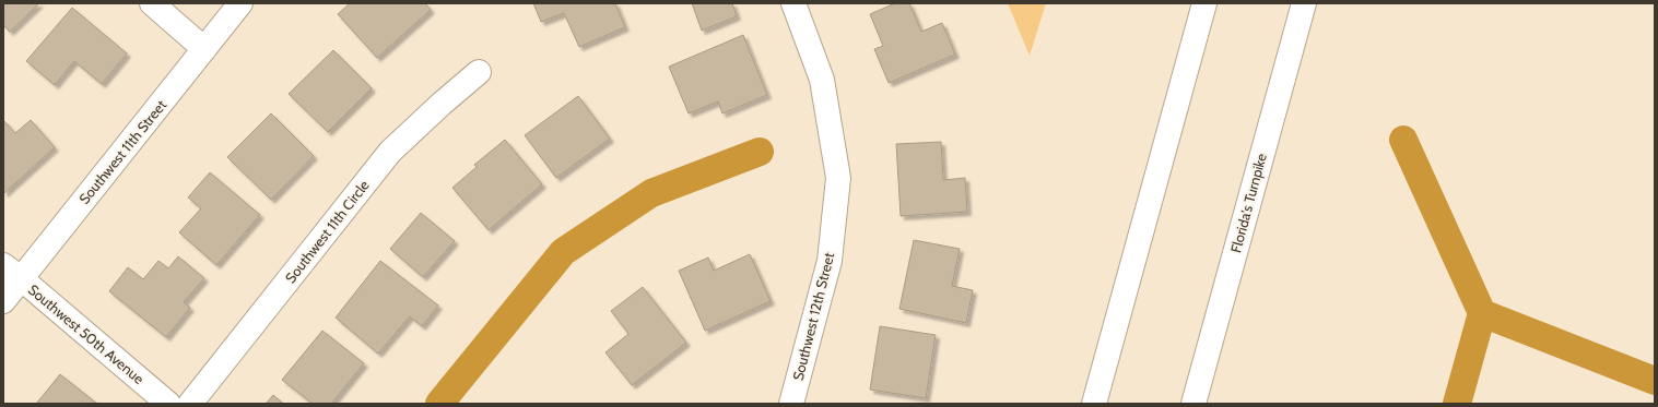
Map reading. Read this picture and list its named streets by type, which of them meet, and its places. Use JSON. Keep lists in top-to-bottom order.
{
  "streets": {
    "main road": [
      "Southwest 11th Street",
      "Florida's Turnpike",
      "Southwest 11th Circle",
      "Southwest 12th Street",
      "Southwest 50th Avenue"
    ]
  },
  "crossings": [
    ["Southwest 11th Street", "Southwest 50th Avenue"]
  ]
}
